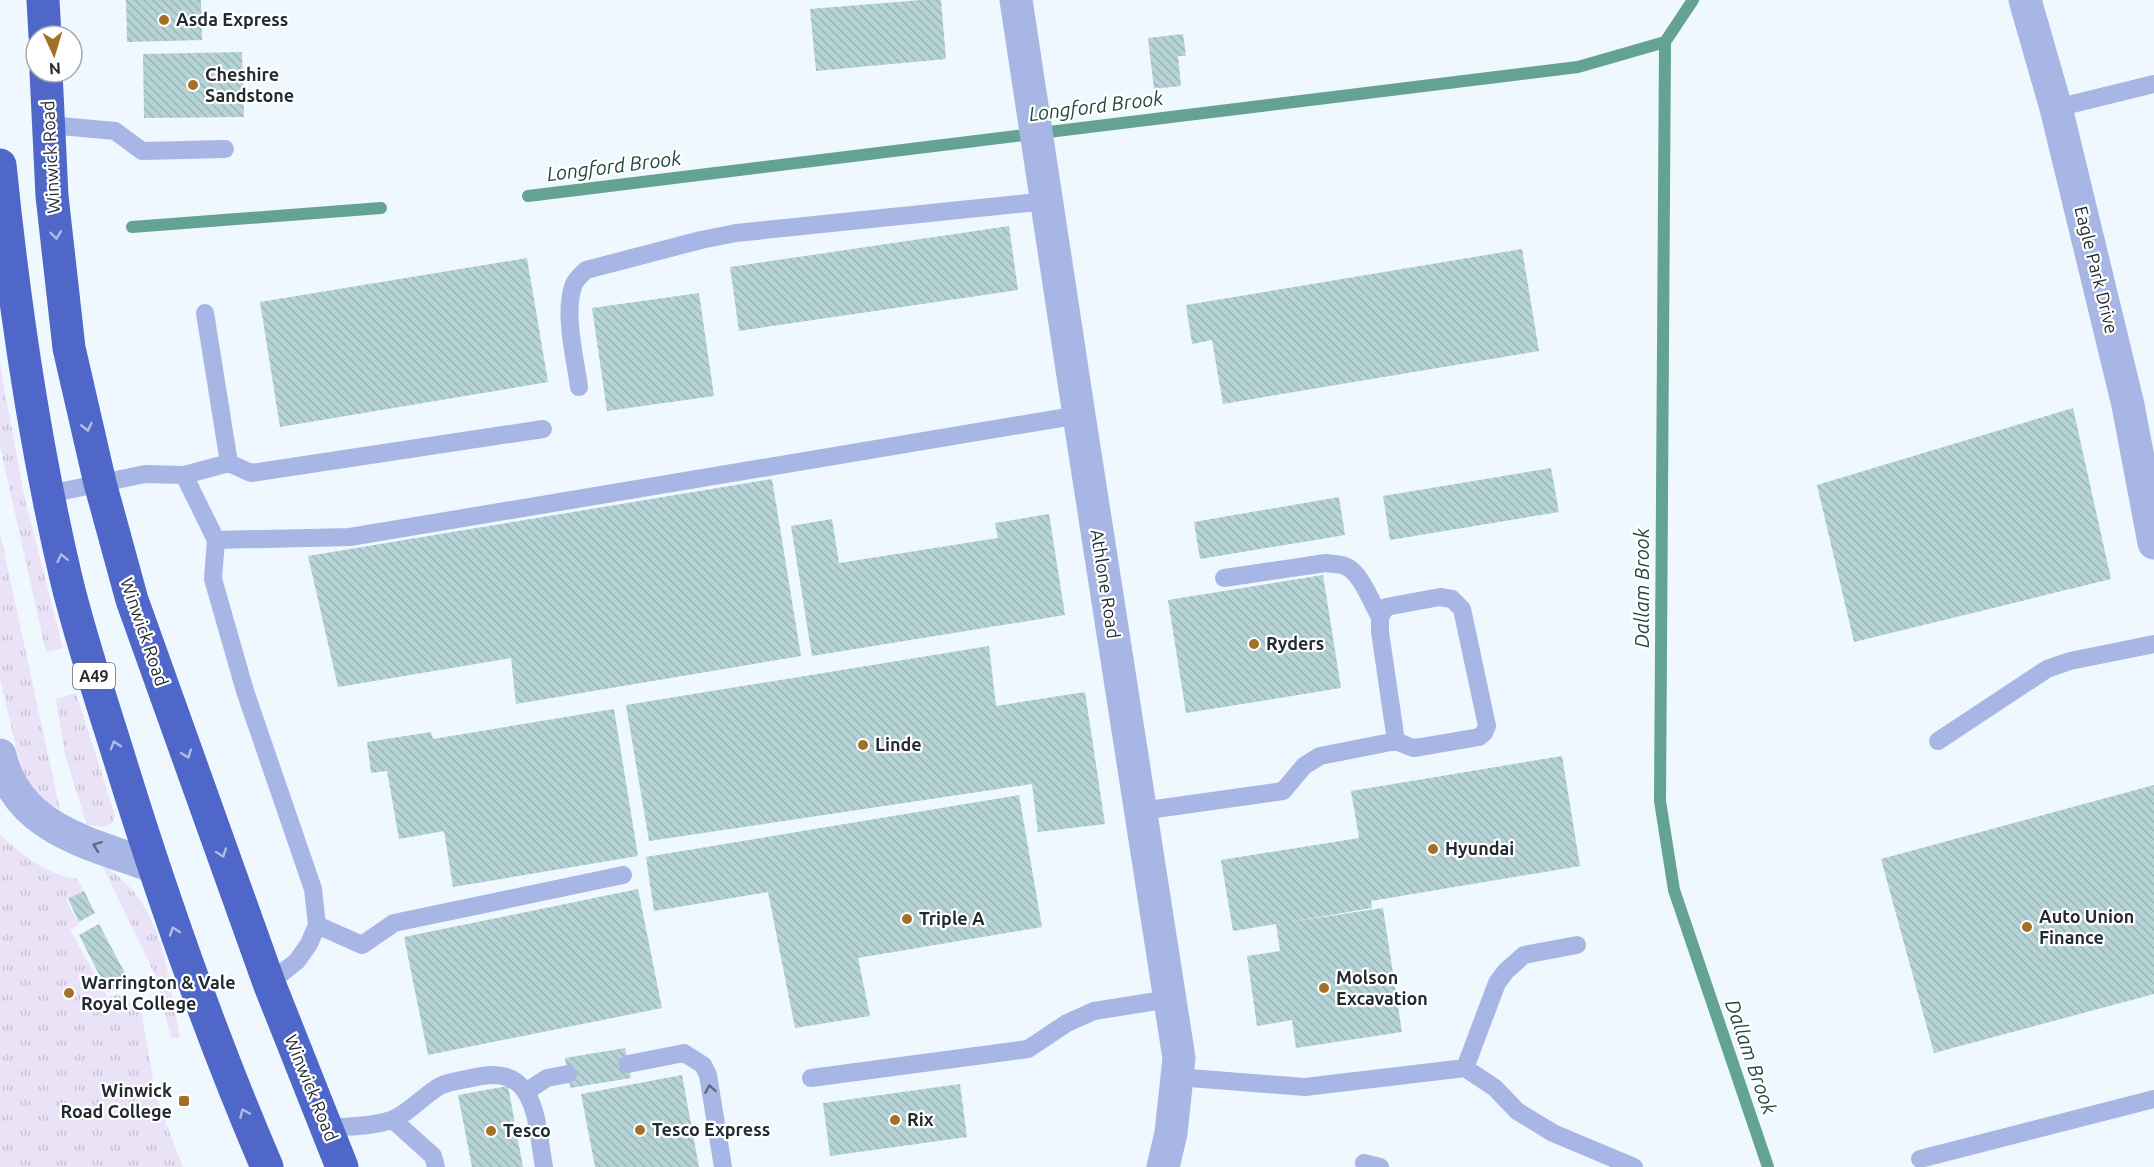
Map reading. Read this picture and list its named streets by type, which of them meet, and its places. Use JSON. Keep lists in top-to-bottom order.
{
  "streets": {
    "highway": ["Winwick Road", "A49"],
    "street": ["Eagle Park Drive", "Athlone Road"]
  },
  "water": ["Longford Brook", "Dallam Brook"],
  "places": {
    "other": [
      "Asda Express",
      "Cheshire Sandstone",
      "Ryders",
      "Linde",
      "Hyundai",
      "Triple A",
      "Auto Union Finance",
      "Molson Excavation",
      "Warrington & Vale Royal College",
      "Rix",
      "Tesco Express",
      "Tesco"
    ],
    "transit": ["Winwick Road College"]
  },
  "north": "bottom"
}
